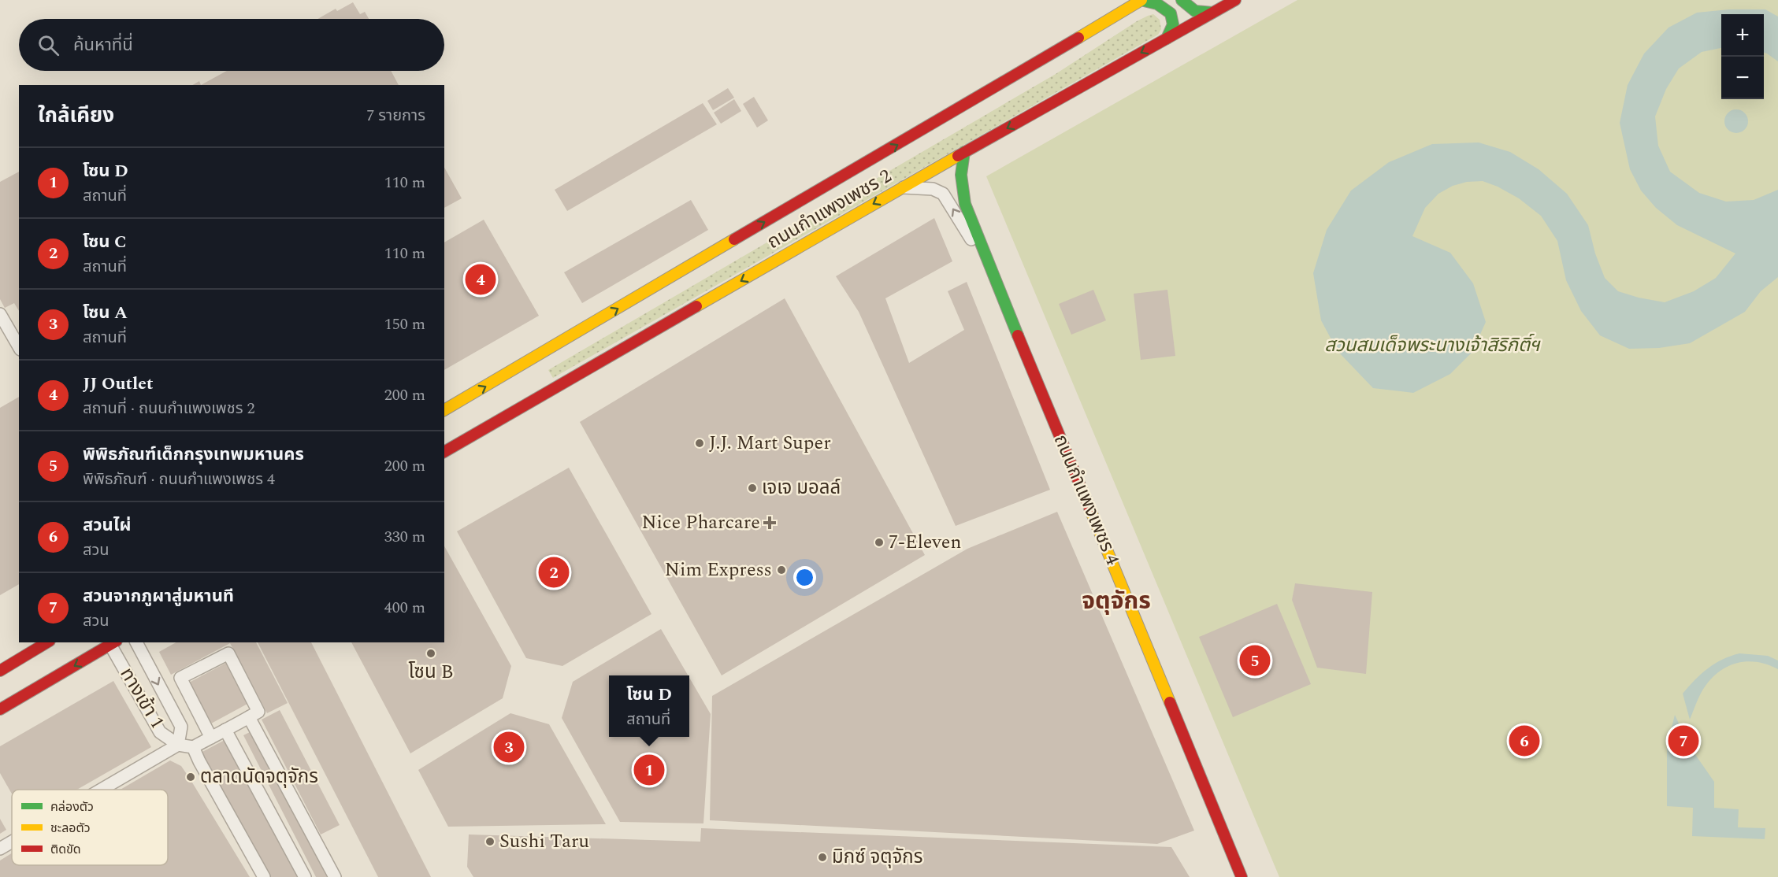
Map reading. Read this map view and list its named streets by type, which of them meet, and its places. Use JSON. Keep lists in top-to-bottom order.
{
  "streets": {
    "main road": ["ถนนกำแพงเพชร 2", "ถนนกำแพงเพชร 4"],
    "street": ["ทางเข้า 1"]
  },
  "crossings": [
    ["ถนนกำแพงเพชร 2", "ถนนกำแพงเพชร 4"]
  ],
  "districts": ["จตุจักร"],
  "parks": ["สวนสมเด็จพระนางเจ้าสิริกิติ์ฯ"],
  "places": {
    "other": [
      "J.J. Mart Super",
      "เจเจ มอลล์",
      "7-Eleven",
      "Nim Express",
      "โซน B",
      "ตลาดนัดจตุจักร",
      "Sushi Taru",
      "มิกซ์ จตุจักร"
    ],
    "health": ["Nice Pharcare"]
  },
  "legend": ["คล่องตัว", "ชะลอตัว", "ติดขัด"],
  "page": {
    "map_buttons": ["+", "−"],
    "search": "ค้นหาที่นี่",
    "heading": ["ใกล้เคียง", "7 รายการ"],
    "list": [
      {
        "mark": "1",
        "name": "โซน D",
        "note": "สถานที่",
        "value": "110 m"
      },
      {
        "mark": "2",
        "name": "โซน C",
        "note": "สถานที่",
        "value": "110 m"
      },
      {
        "mark": "3",
        "name": "โซน A",
        "note": "สถานที่",
        "value": "150 m"
      },
      {
        "mark": "4",
        "name": "JJ Outlet",
        "note": "สถานที่ · ถนนกำแพงเพชร 2",
        "value": "200 m"
      },
      {
        "mark": "5",
        "name": "พิพิธภัณฑ์เด็กกรุงเทพมหานคร",
        "note": "พิพิธภัณฑ์ · ถนนกำแพงเพชร 4",
        "value": "200 m"
      },
      {
        "mark": "6",
        "name": "สวนไผ่",
        "note": "สวน",
        "value": "330 m"
      },
      {
        "mark": "7",
        "name": "สวนจากภูผาสู่มหานที",
        "note": "สวน",
        "value": "400 m"
      }
    ],
    "pins": [
      "4",
      "2",
      "5",
      "6",
      "7",
      "3",
      "1"
    ],
    "popup": ["โซน D", "สถานที่"]
  }
}
